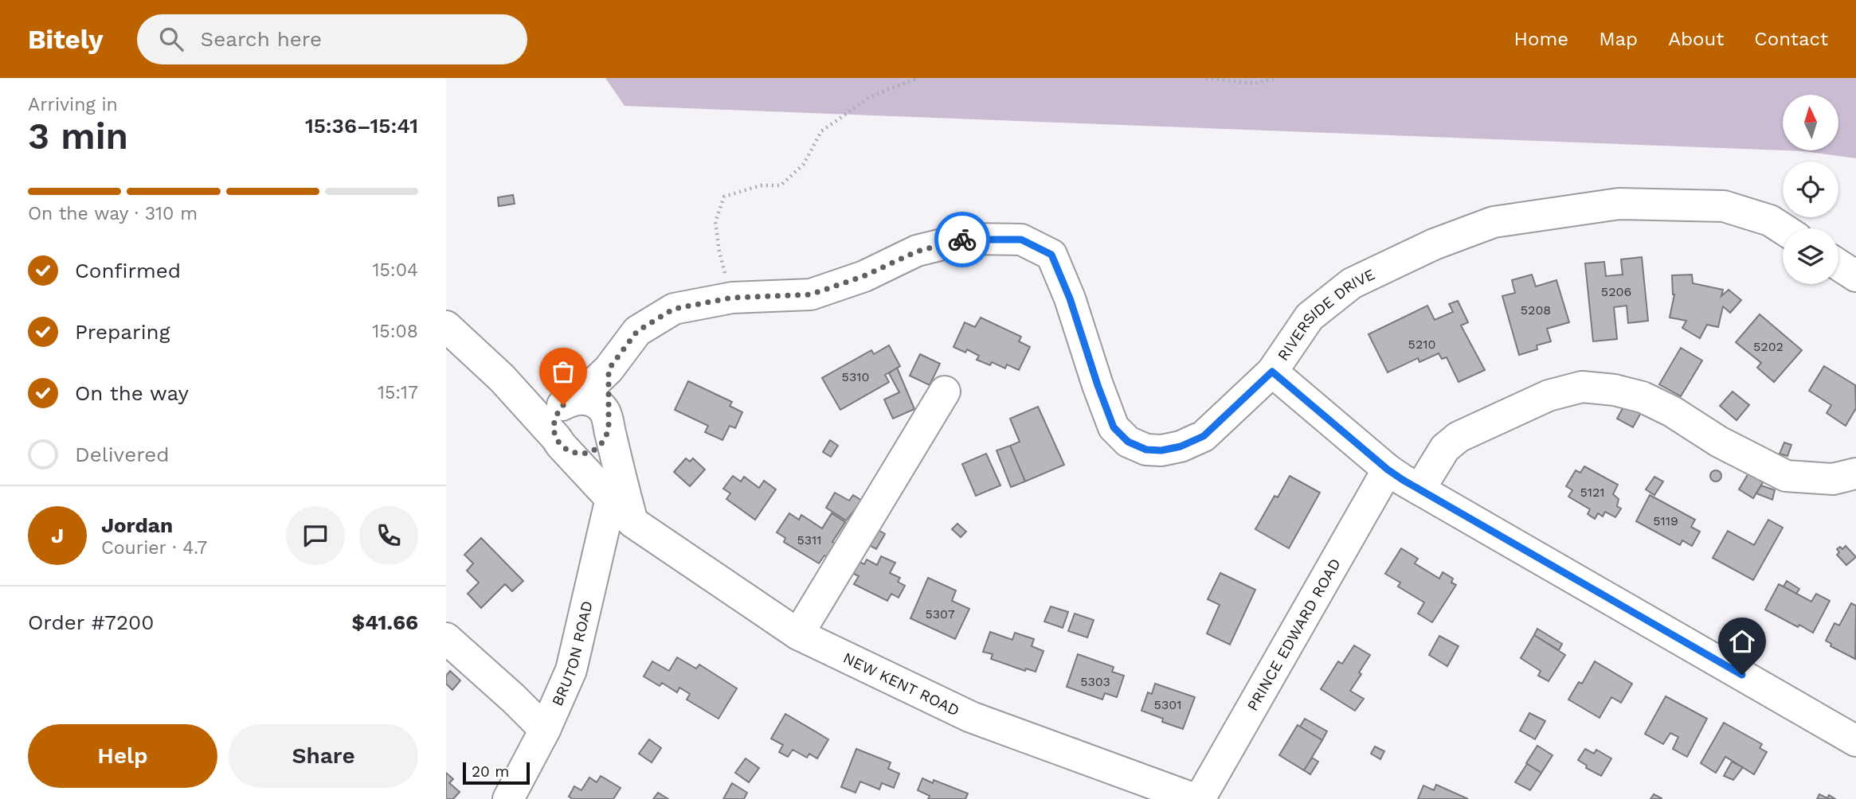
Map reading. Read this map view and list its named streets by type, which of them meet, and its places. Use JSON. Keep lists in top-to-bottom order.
{
  "streets": {
    "street": [
      "RIVERSIDE DRIVE",
      "PRINCE EDWARD ROAD",
      "BRUTON ROAD",
      "NEW KENT ROAD"
    ]
  },
  "crossings": [
    ["RIVERSIDE DRIVE", "NEW KENT ROAD"],
    ["BRUTON ROAD", "NEW KENT ROAD"]
  ],
  "house_numbers": [
    "5206",
    "5208",
    "5210",
    "5202",
    "5310",
    "5121",
    "5119",
    "5311",
    "5307",
    "5303",
    "5301"
  ],
  "scale_bar": "20 m",
  "north": "top",
  "page": {
    "header": "Bitely",
    "search": "Search here",
    "nav": [
      "Home",
      "Map",
      "About",
      "Contact"
    ],
    "heading": ["3 min", "Arriving in", "15:36–15:41"],
    "panel": [
      "Jordan",
      "Courier · 4.7",
      "Order #7200",
      "$41.66"
    ],
    "bar": "On the way · 310 m",
    "list": [
      ["Confirmed", "15:04"],
      ["Preparing", "15:08"],
      ["On the way", "15:17"],
      "Delivered"
    ],
    "round": "J",
    "buttons": ["Help", "Share"],
    "scale": "20 m"
  }
}
